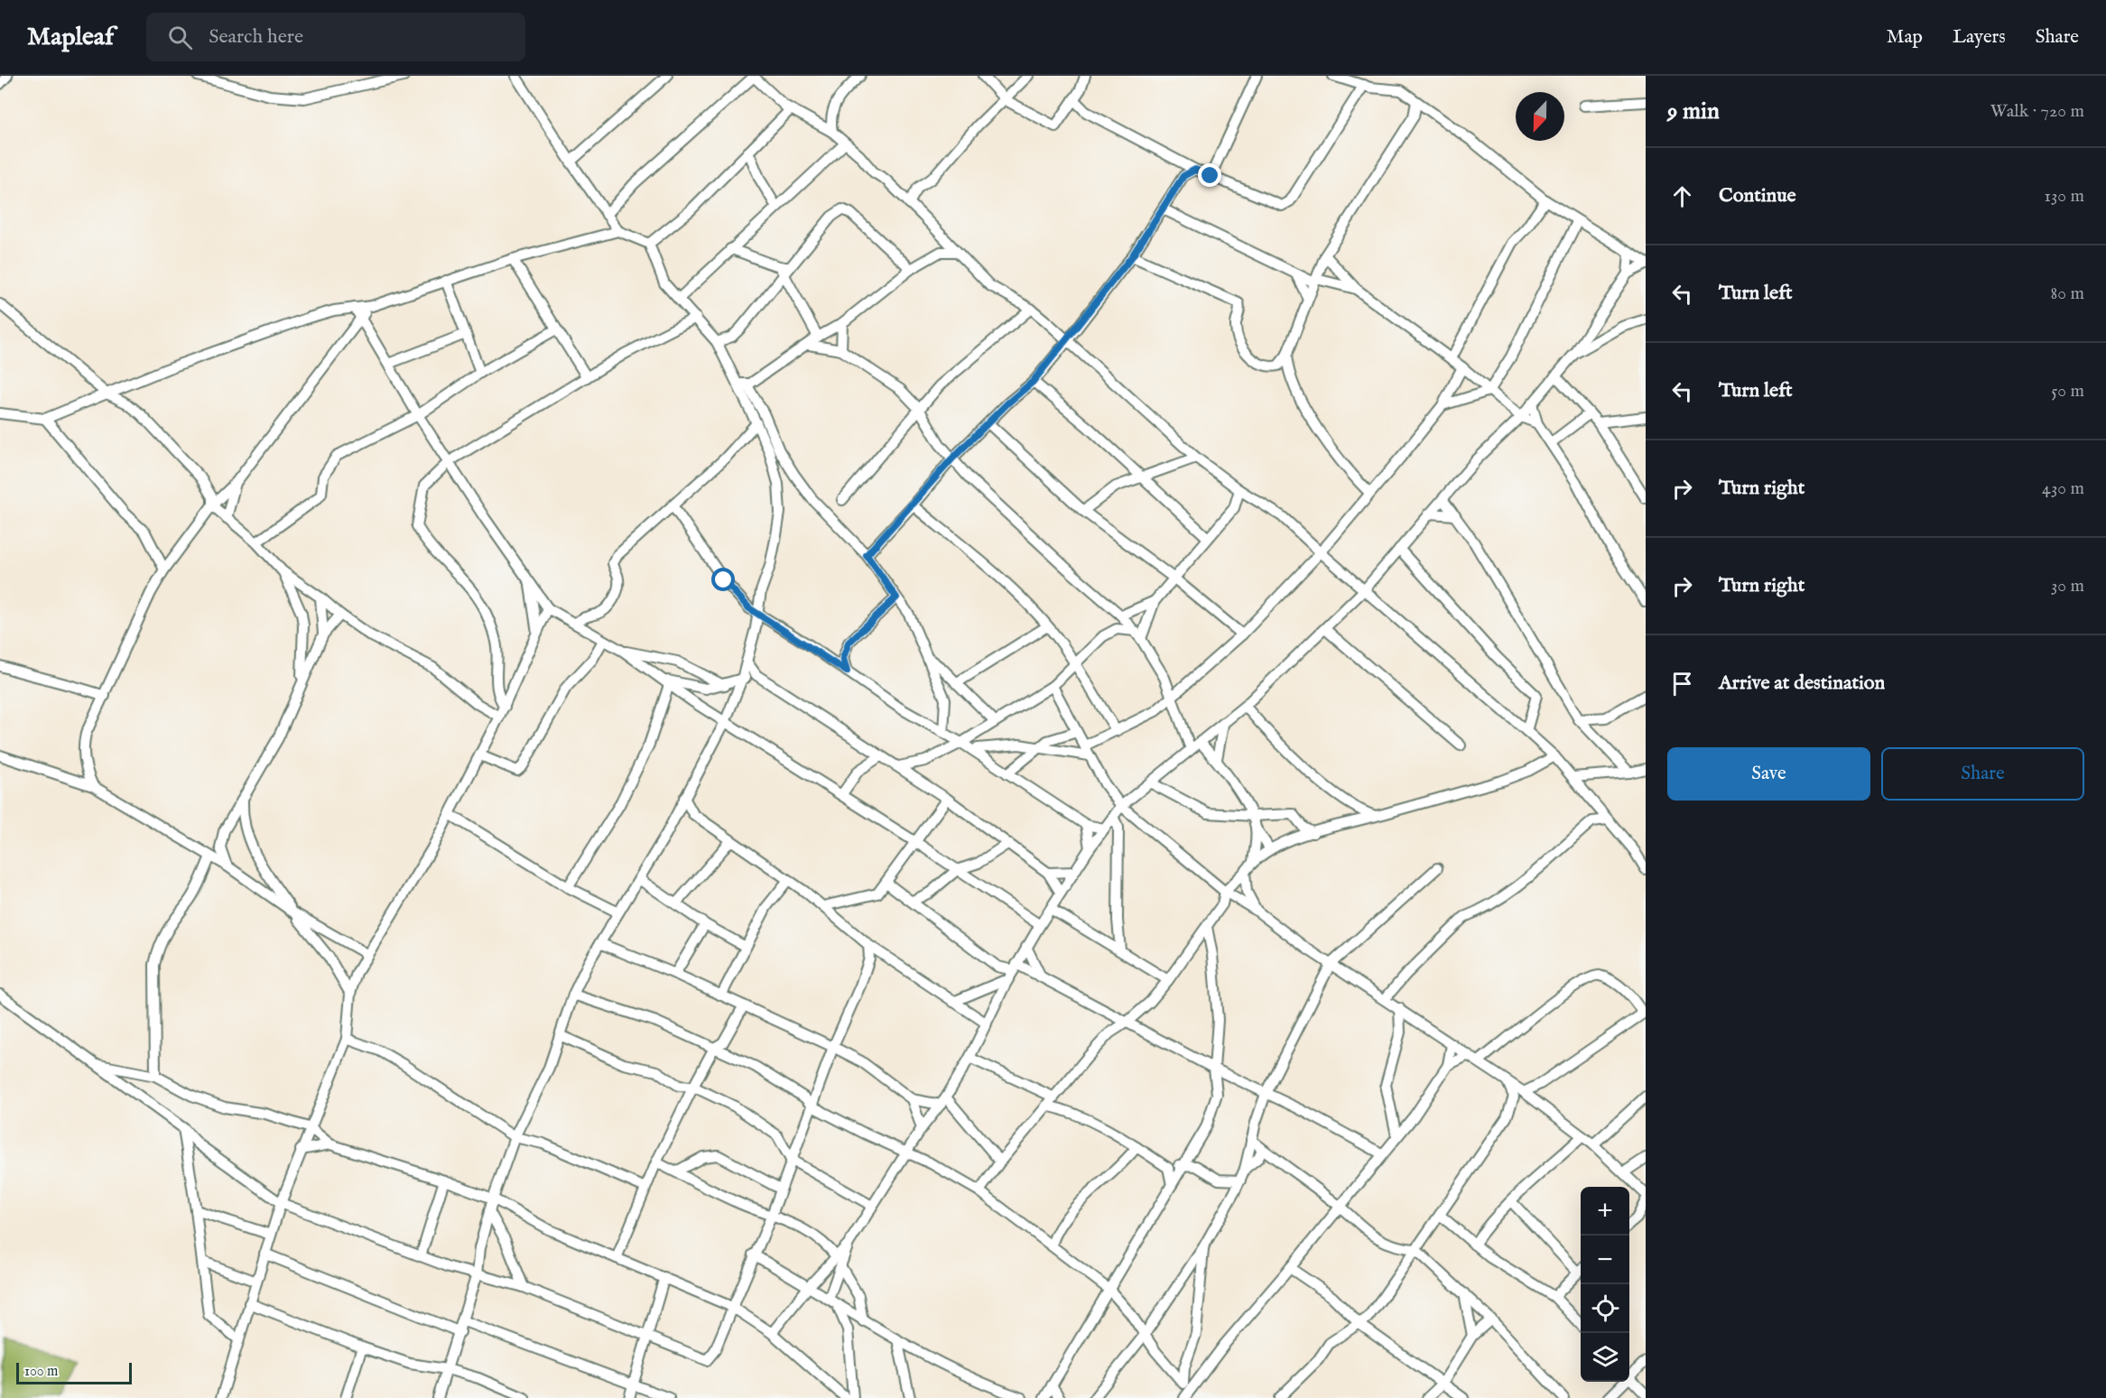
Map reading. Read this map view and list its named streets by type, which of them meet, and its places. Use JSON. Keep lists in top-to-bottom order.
{
  "scale_bar": "100 m",
  "north": "bottom",
  "page": {
    "header": "Mapleaf",
    "search": "Search here",
    "nav": ["Map", "Layers", "Share"],
    "heading": ["9 min", "Walk · 720 m"],
    "list": [
      ["Continue", "130 m"],
      ["Turn left", "80 m"],
      ["Turn left", "50 m"],
      ["Turn right", "430 m"],
      ["Turn right", "30 m"],
      "Arrive at destination"
    ],
    "buttons": ["Save", "Share"],
    "map_buttons": ["+", "−"],
    "scale": "100 m"
  }
}
